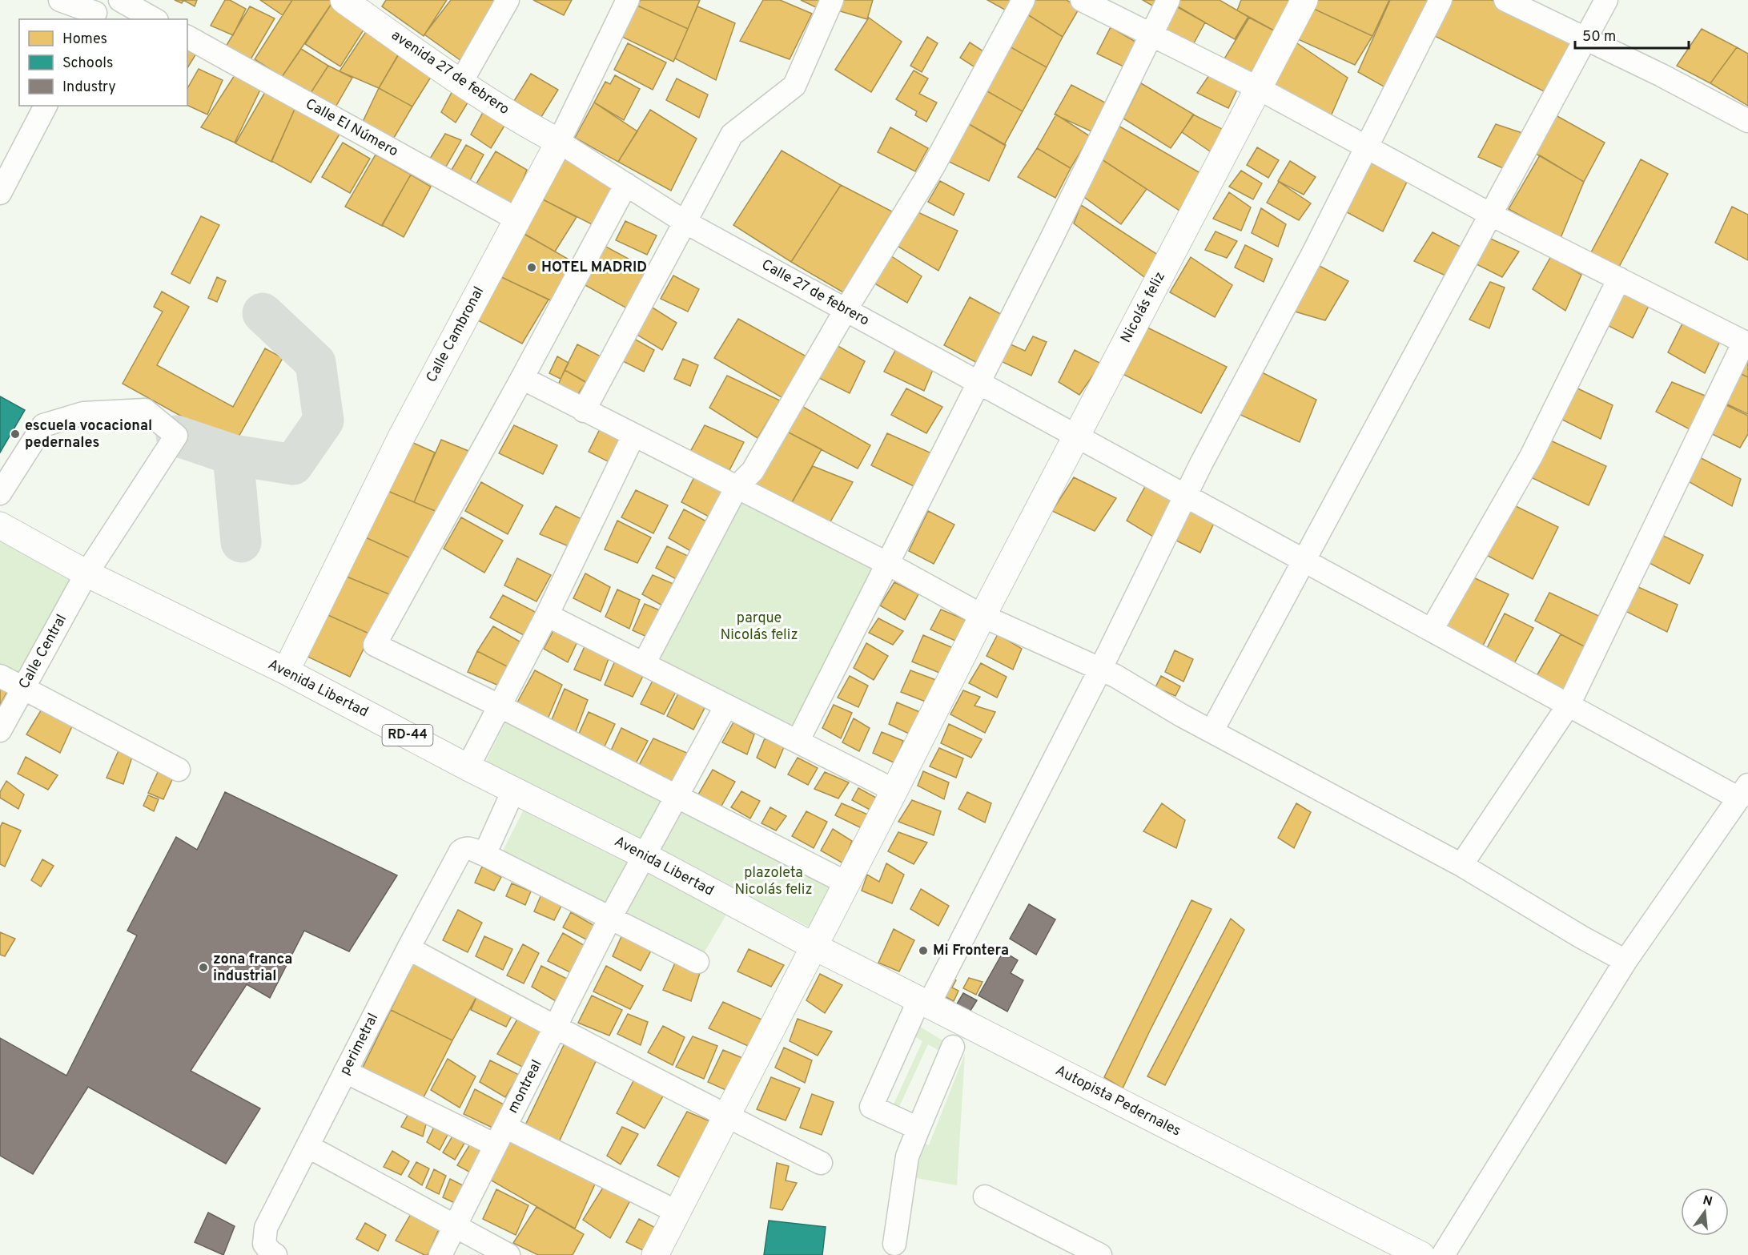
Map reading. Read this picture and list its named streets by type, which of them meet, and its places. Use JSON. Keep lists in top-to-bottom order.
{
  "streets": {
    "main road": [
      "avenida 27 de febrero",
      "Nicolás feliz",
      "Calle Cambronal",
      "Avenida Libertad",
      "RD-44",
      "Autopista Pedernales"
    ],
    "street": [
      "Calle El Número",
      "Calle 27 de febrero",
      "Calle Central",
      "perimetral",
      "montreal"
    ]
  },
  "crossings": [
    ["avenida 27 de febrero", "Calle 27 de febrero"],
    ["avenida 27 de febrero", "Calle Cambronal"],
    ["Calle El Número", "Calle Cambronal"],
    ["Calle 27 de febrero", "Nicolás feliz"],
    ["Calle 27 de febrero", "Calle Cambronal"],
    ["Nicolás feliz", "Avenida Libertad"],
    ["Nicolás feliz", "Autopista Pedernales"],
    ["Calle Cambronal", "Avenida Libertad"],
    ["Calle Central", "Avenida Libertad"],
    ["Avenida Libertad", "perimetral"],
    ["Avenida Libertad", "montreal"],
    ["Avenida Libertad", "Autopista Pedernales"]
  ],
  "parks": ["parque Nicolás feliz", "plazoleta Nicolás feliz"],
  "places": [
    "HOTEL MADRID",
    "escuela vocacional pedernales",
    "Mi Frontera",
    "zona franca industrial"
  ],
  "legend": ["Homes", "Schools", "Industry"],
  "scale_bar": "50 m",
  "north": "top"
}
